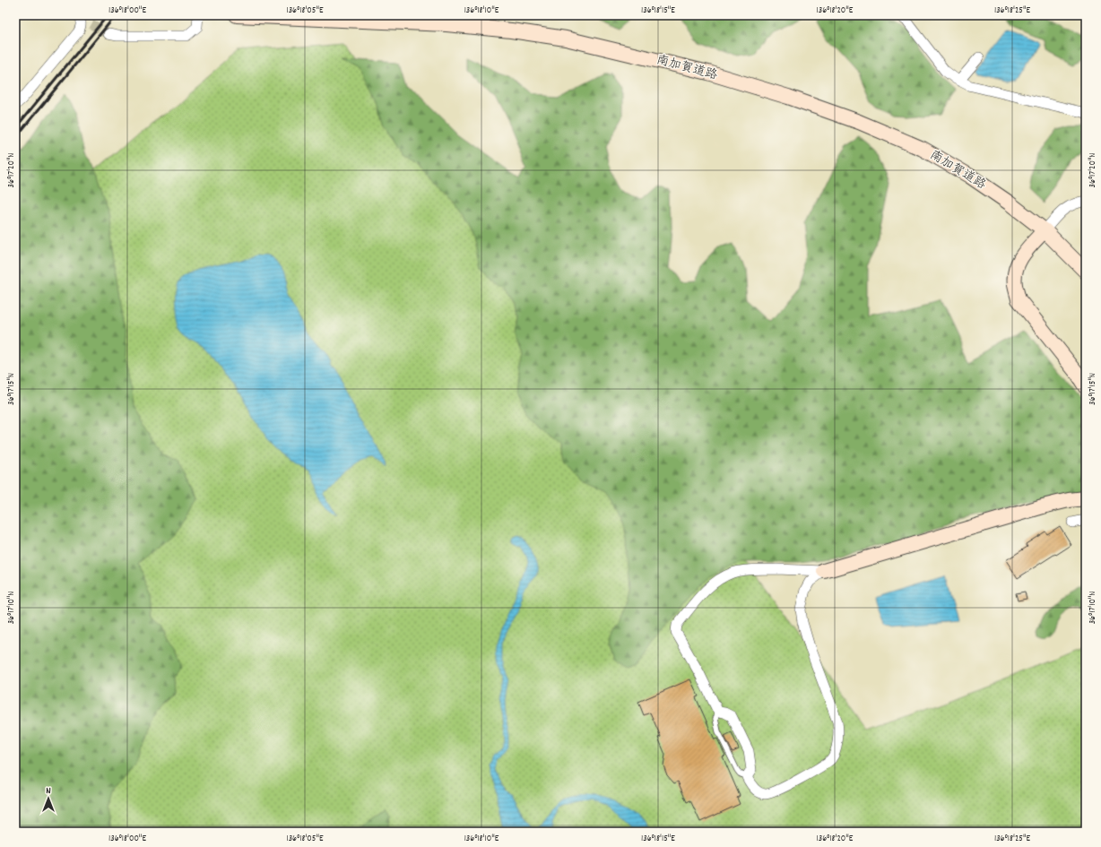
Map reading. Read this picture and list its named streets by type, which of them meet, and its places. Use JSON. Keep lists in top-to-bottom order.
{
  "streets": {
    "main road": ["南加賀道路"]
  },
  "north": "top",
  "coordinates": [
    "136°18'00\"E",
    "136°18'05\"E",
    "136°18'10\"E",
    "136°18'15\"E",
    "136°18'20\"E",
    "136°18'25\"E",
    "36°17'20\"N",
    "36°17'15\"N",
    "36°17'10\"N"
  ]
}
